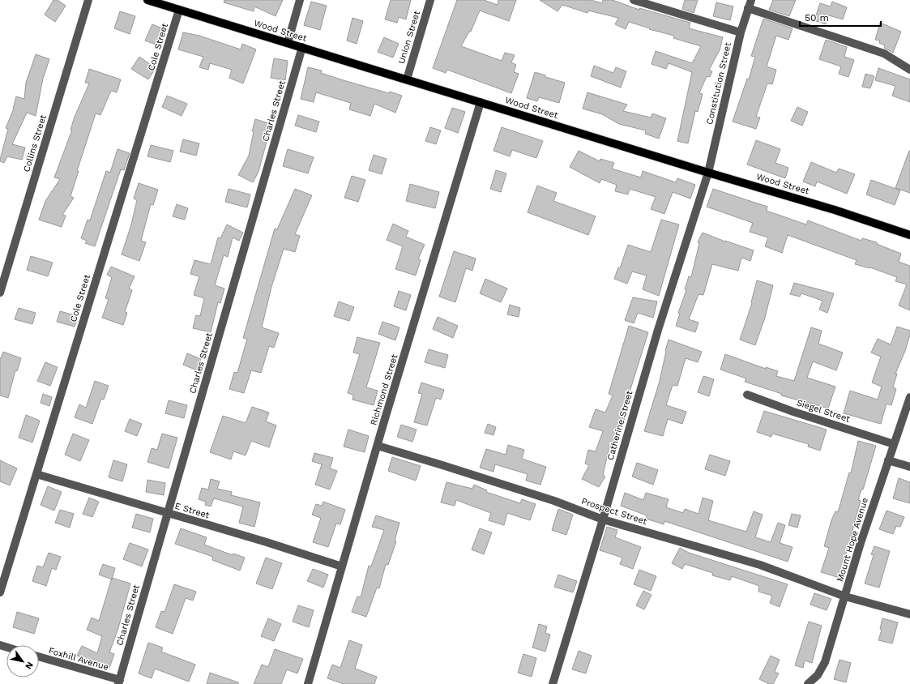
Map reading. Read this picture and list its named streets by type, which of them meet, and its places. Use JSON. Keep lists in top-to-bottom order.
{
  "streets": {
    "main road": ["Wood Street"],
    "street": [
      "Union Street",
      "Cole Street",
      "Constitution Street",
      "Charles Street",
      "Collins Street",
      "Richmond Street",
      "Siegel Street",
      "Catherine Street",
      "E Street",
      "Prospect Street",
      "Mount Hope Avenue",
      "Foxhill Avenue"
    ]
  },
  "crossings": [
    ["Wood Street", "Union Street"],
    ["Wood Street", "Cole Street"],
    ["Wood Street", "Constitution Street"],
    ["Wood Street", "Charles Street"],
    ["Wood Street", "Richmond Street"],
    ["Wood Street", "Catherine Street"],
    ["Cole Street", "E Street"],
    ["Constitution Street", "Catherine Street"],
    ["Charles Street", "E Street"],
    ["Charles Street", "Foxhill Avenue"],
    ["Richmond Street", "E Street"],
    ["Richmond Street", "Prospect Street"],
    ["Siegel Street", "Mount Hope Avenue"],
    ["Catherine Street", "Prospect Street"],
    ["Prospect Street", "Mount Hope Avenue"]
  ],
  "scale_bar": "50 m",
  "north": "bottom right"
}
